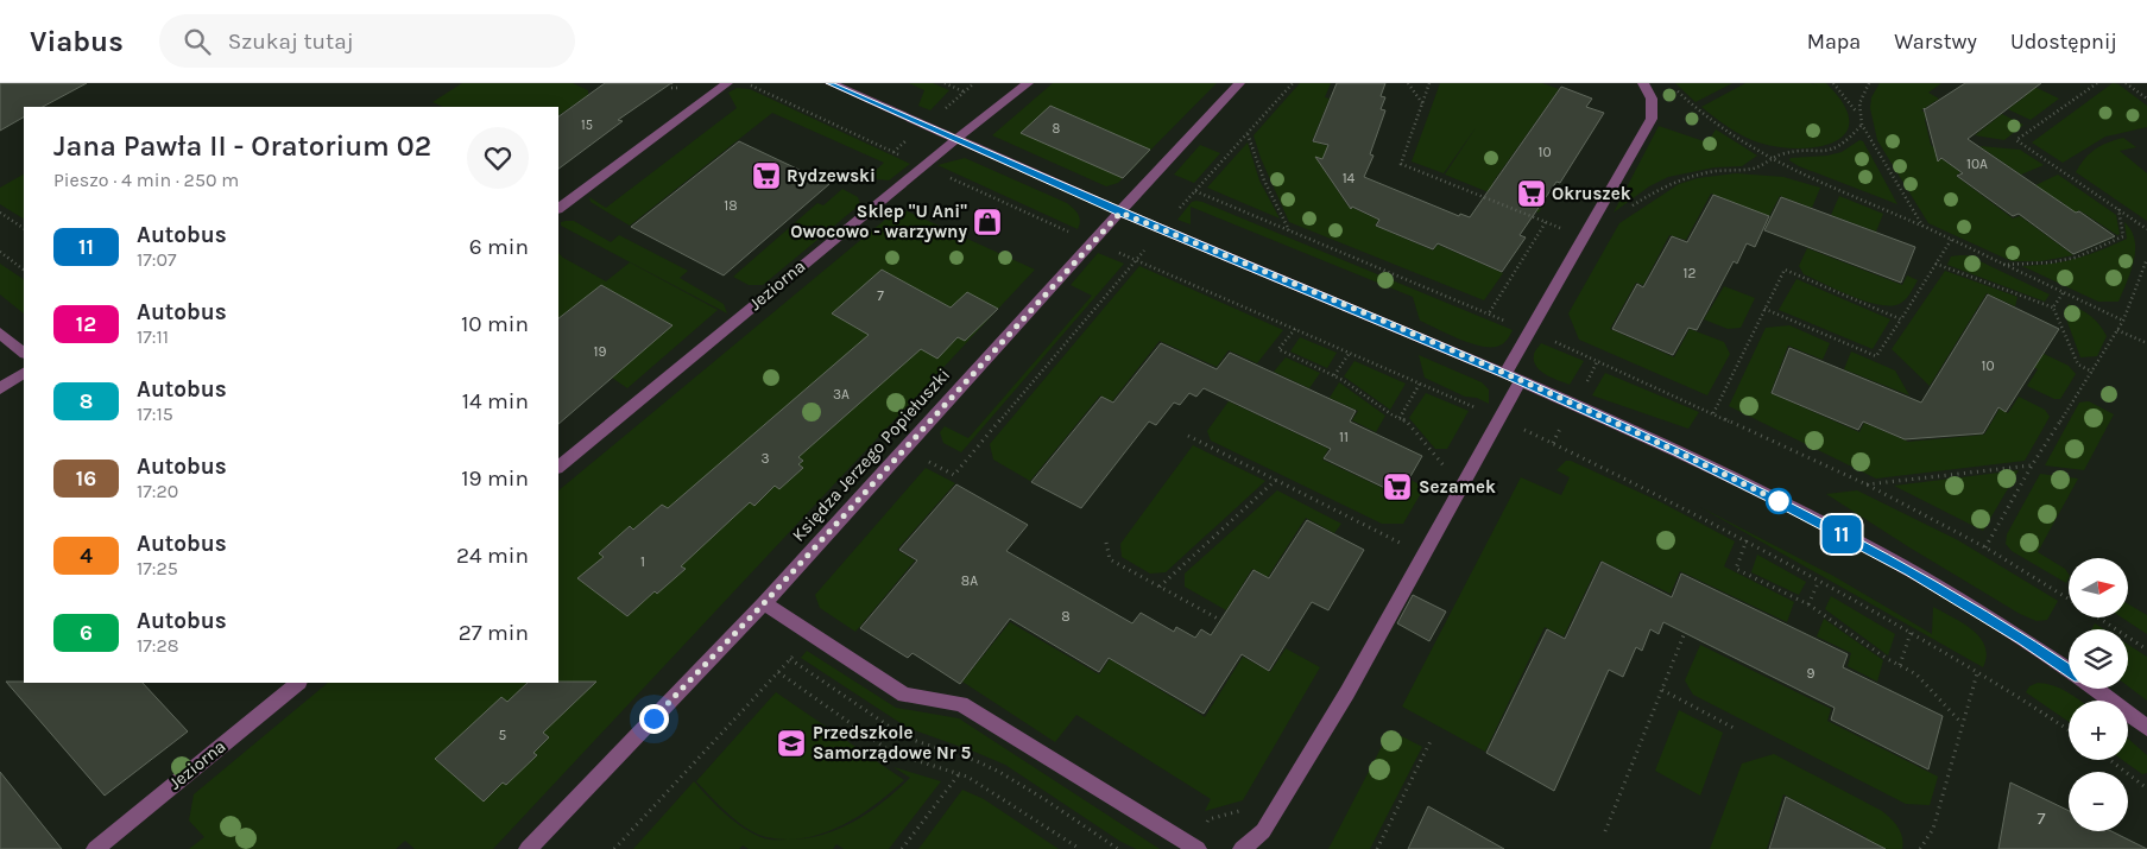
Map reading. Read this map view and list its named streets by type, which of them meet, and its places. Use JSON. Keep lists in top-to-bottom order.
{
  "streets": {
    "street": ["Jeziorna", "Księdza Jerzego Popiełuszki"]
  },
  "places": {
    "supermarket": ["Rydzewski", "Okruszek", "Sezamek"],
    "shop": ["Sklep \"U Ani\" Owocowo - warzywny"],
    "school or university": ["Przedszkole Samorządowe Nr 5"]
  },
  "lines": ["bus line 11"],
  "house_numbers": [
    "15",
    "8",
    "10",
    "10A",
    "14",
    "18",
    "12",
    "7",
    "19",
    "10",
    "3A",
    "11",
    "3",
    "1",
    "8A",
    "8",
    "9",
    "5",
    "7"
  ],
  "north": "right",
  "page": {
    "header": "Viabus",
    "search": "Szukaj tutaj",
    "nav": ["Mapa", "Warstwy", "Udostępnij"],
    "on_map": "11",
    "heading": ["Jana Pawła II - Oratorium 02", "Pieszo · 4 min · 250 m"],
    "list": [
      {
        "mark": "11",
        "name": "Autobus",
        "note": "17:07",
        "value": "6 min"
      },
      {
        "mark": "12",
        "name": "Autobus",
        "note": "17:11",
        "value": "10 min"
      },
      {
        "mark": "8",
        "name": "Autobus",
        "note": "17:15",
        "value": "14 min"
      },
      {
        "mark": "16",
        "name": "Autobus",
        "note": "17:20",
        "value": "19 min"
      },
      {
        "mark": "4",
        "name": "Autobus",
        "note": "17:25",
        "value": "24 min"
      },
      {
        "mark": "6",
        "name": "Autobus",
        "note": "17:28",
        "value": "27 min"
      }
    ],
    "map_buttons": ["+", "−"]
  }
}
